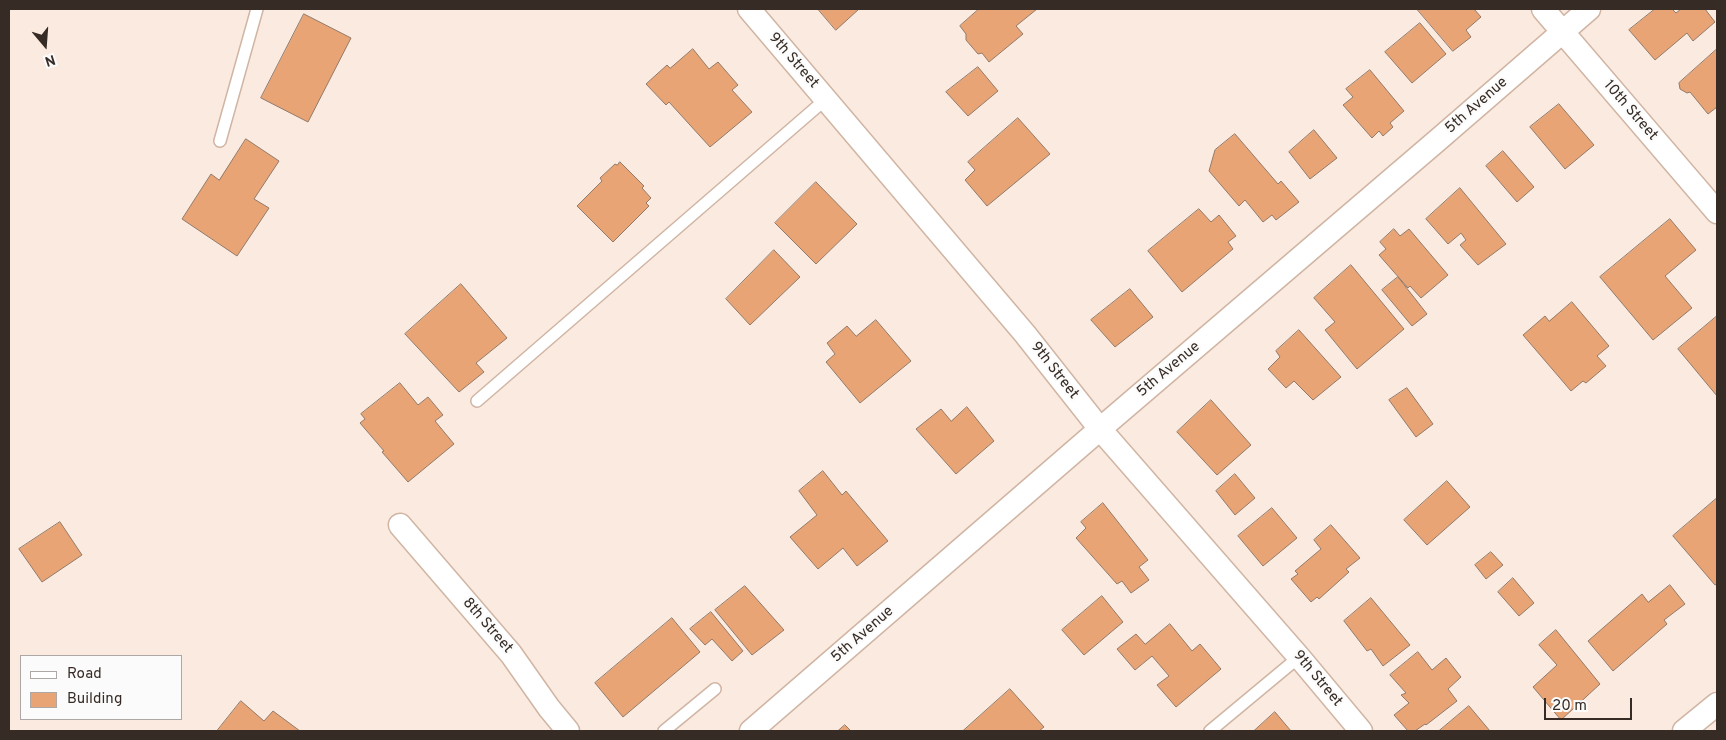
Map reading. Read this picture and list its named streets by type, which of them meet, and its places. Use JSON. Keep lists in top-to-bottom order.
{
  "streets": {
    "street": [
      "9th Street",
      "5th Avenue",
      "10th Street",
      "8th Street"
    ]
  },
  "crossings": [
    ["9th Street", "5th Avenue"],
    ["5th Avenue", "10th Street"]
  ],
  "legend": ["Road", "Building"],
  "scale_bar": "20 m",
  "north": "bottom"
}
